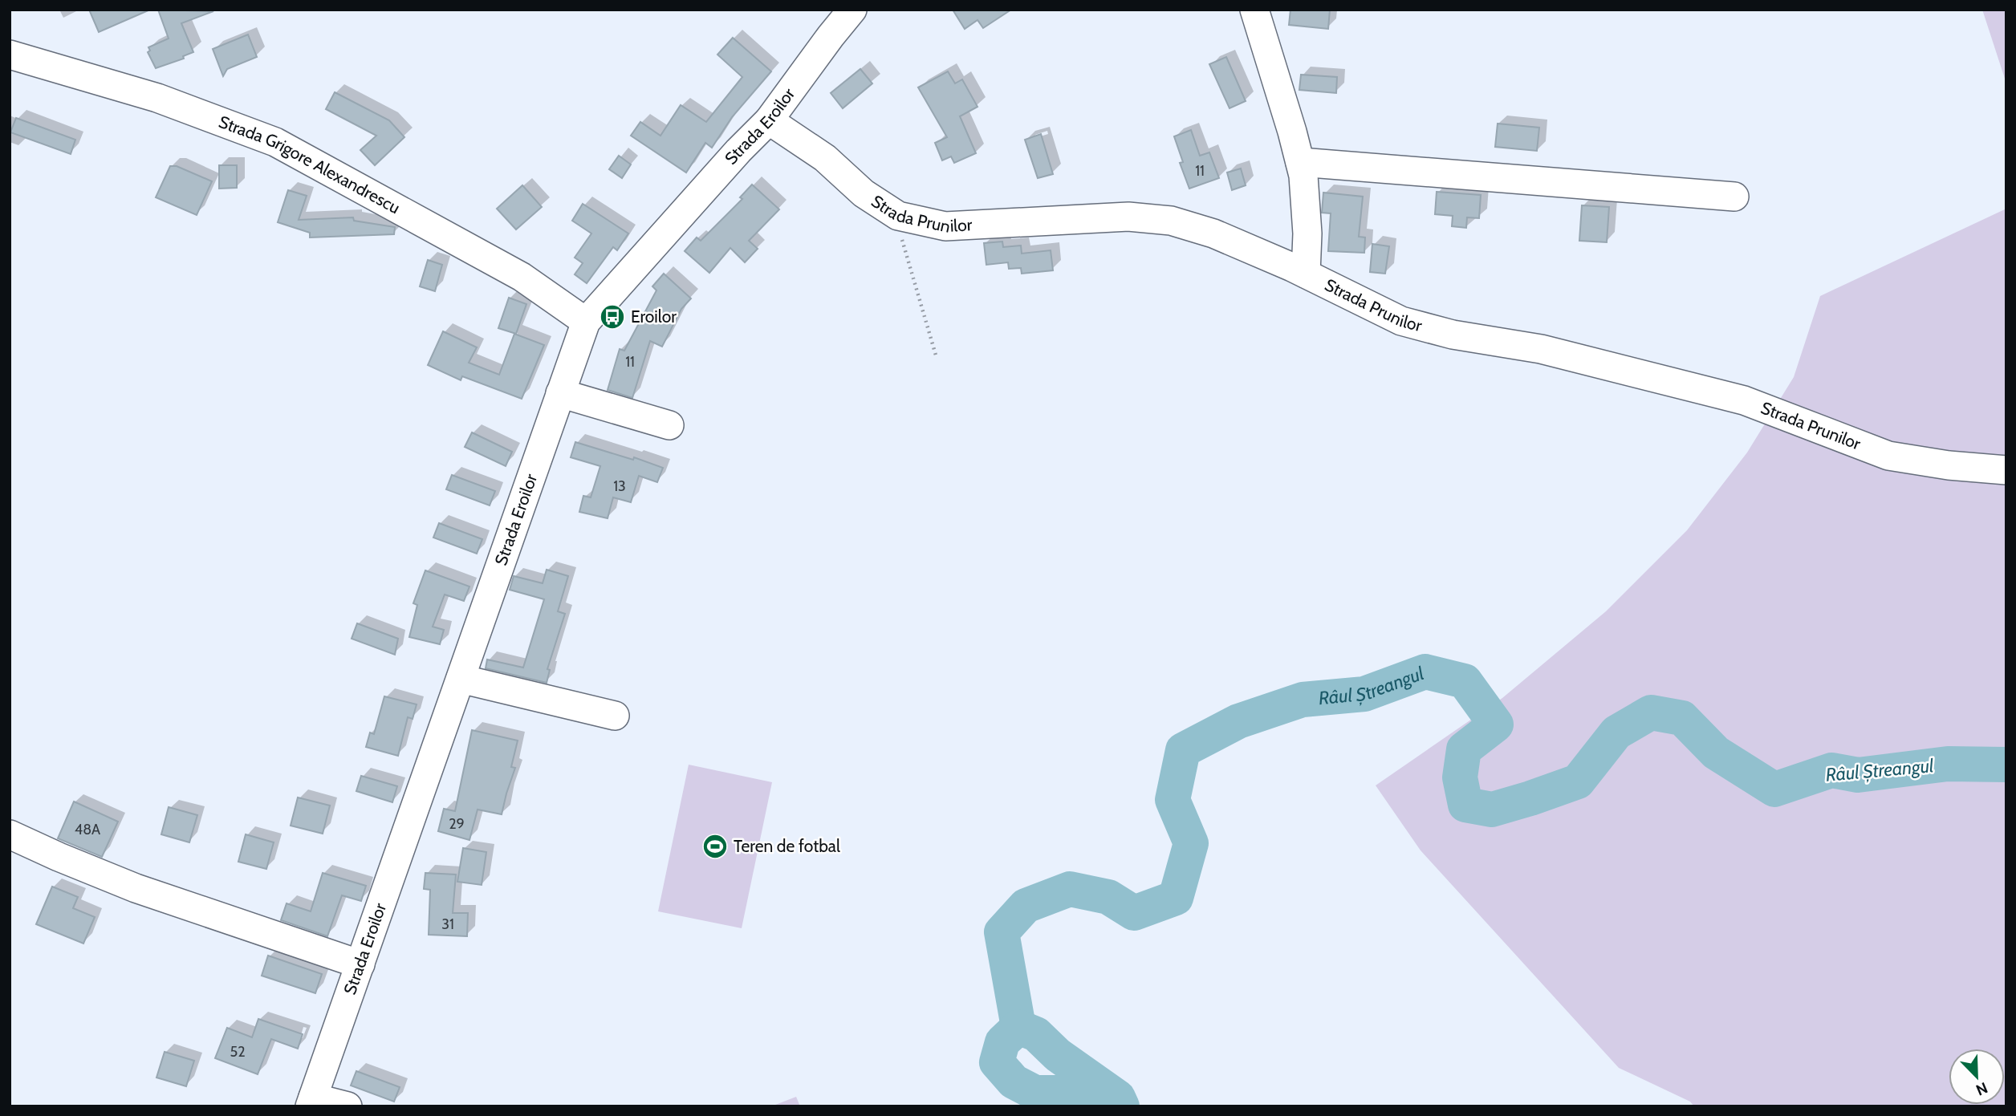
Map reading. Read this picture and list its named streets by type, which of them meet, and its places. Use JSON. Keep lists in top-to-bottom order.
{
  "streets": {
    "street": ["Strada Eroilor", "Strada Grigore Alexandrescu", "Strada Prunilor"]
  },
  "crossings": [
    ["Strada Eroilor", "Strada Grigore Alexandrescu"],
    ["Strada Eroilor", "Strada Prunilor"]
  ],
  "water": ["Râul Ștreangul"],
  "places": {
    "bus stop": ["Eroilor"],
    "sports": ["Teren de fotbal"]
  },
  "house_numbers": [
    "11",
    "11",
    "13",
    "29",
    "48A",
    "31",
    "52"
  ],
  "north": "bottom right"
}
